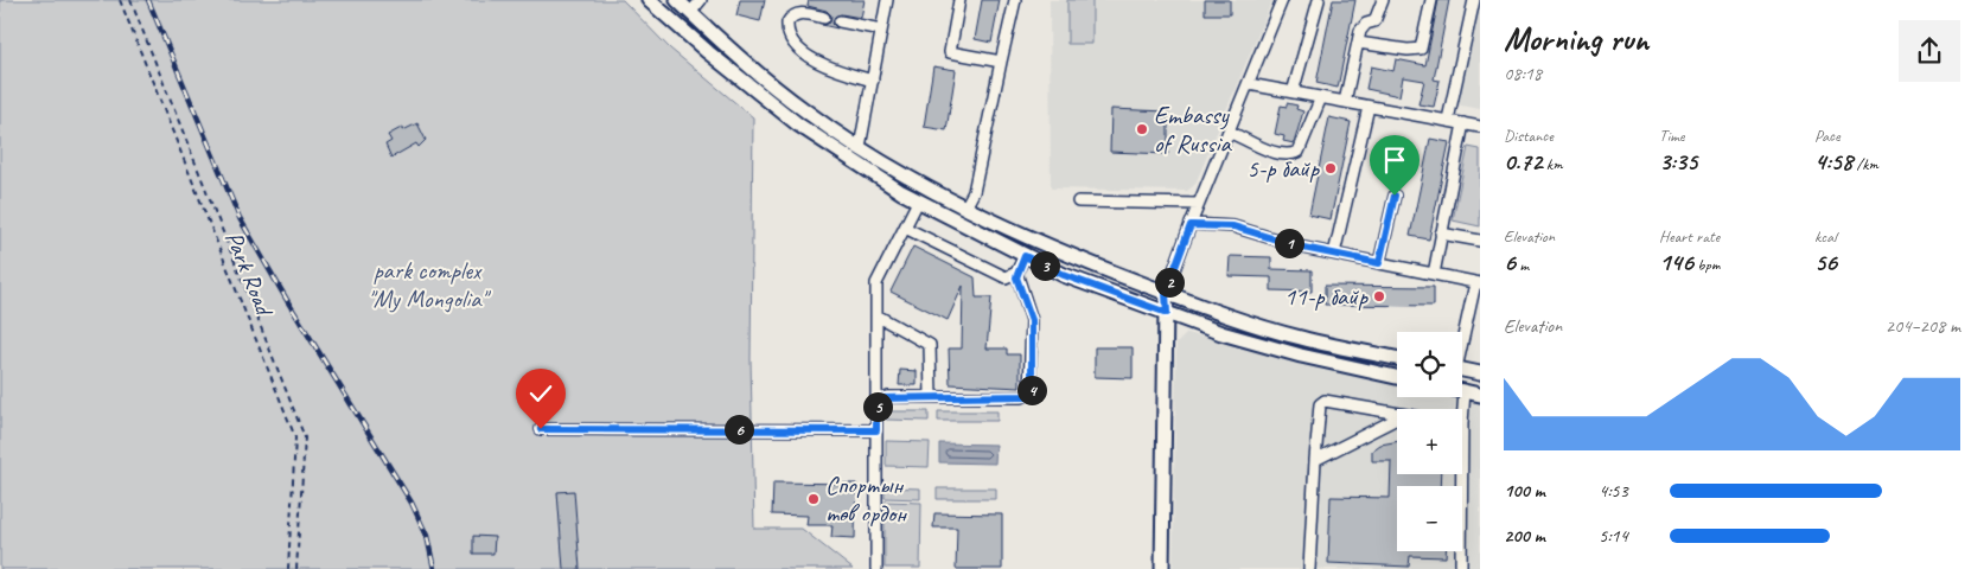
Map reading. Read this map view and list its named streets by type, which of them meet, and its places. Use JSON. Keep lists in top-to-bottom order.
{
  "streets": {
    "path": ["Park Road"]
  },
  "parks": ["park complex \"My Mongolia\""],
  "places": [
    "Embassy of Russia",
    "5-р байр",
    "11-р байр",
    "Спортын төв ордон"
  ],
  "page": {
    "heading": ["Morning run", "08:18"],
    "stats": [
      ["Distance", "0.72 km"],
      ["Time", "3:35"],
      ["Pace", "4:58 /km"],
      ["Elevation", "6 m"],
      ["Heart rate", "146 bpm"],
      ["kcal", "56"]
    ],
    "pins": [
      "1",
      "3",
      "2",
      "4",
      "5",
      "6"
    ],
    "chart": ["Elevation", "204–208 m"],
    "map_buttons": ["+", "−"],
    "list": [
      {
        "name": "100 m",
        "note": "4:53"
      },
      {
        "name": "200 m",
        "note": "5:14"
      }
    ]
  }
}
